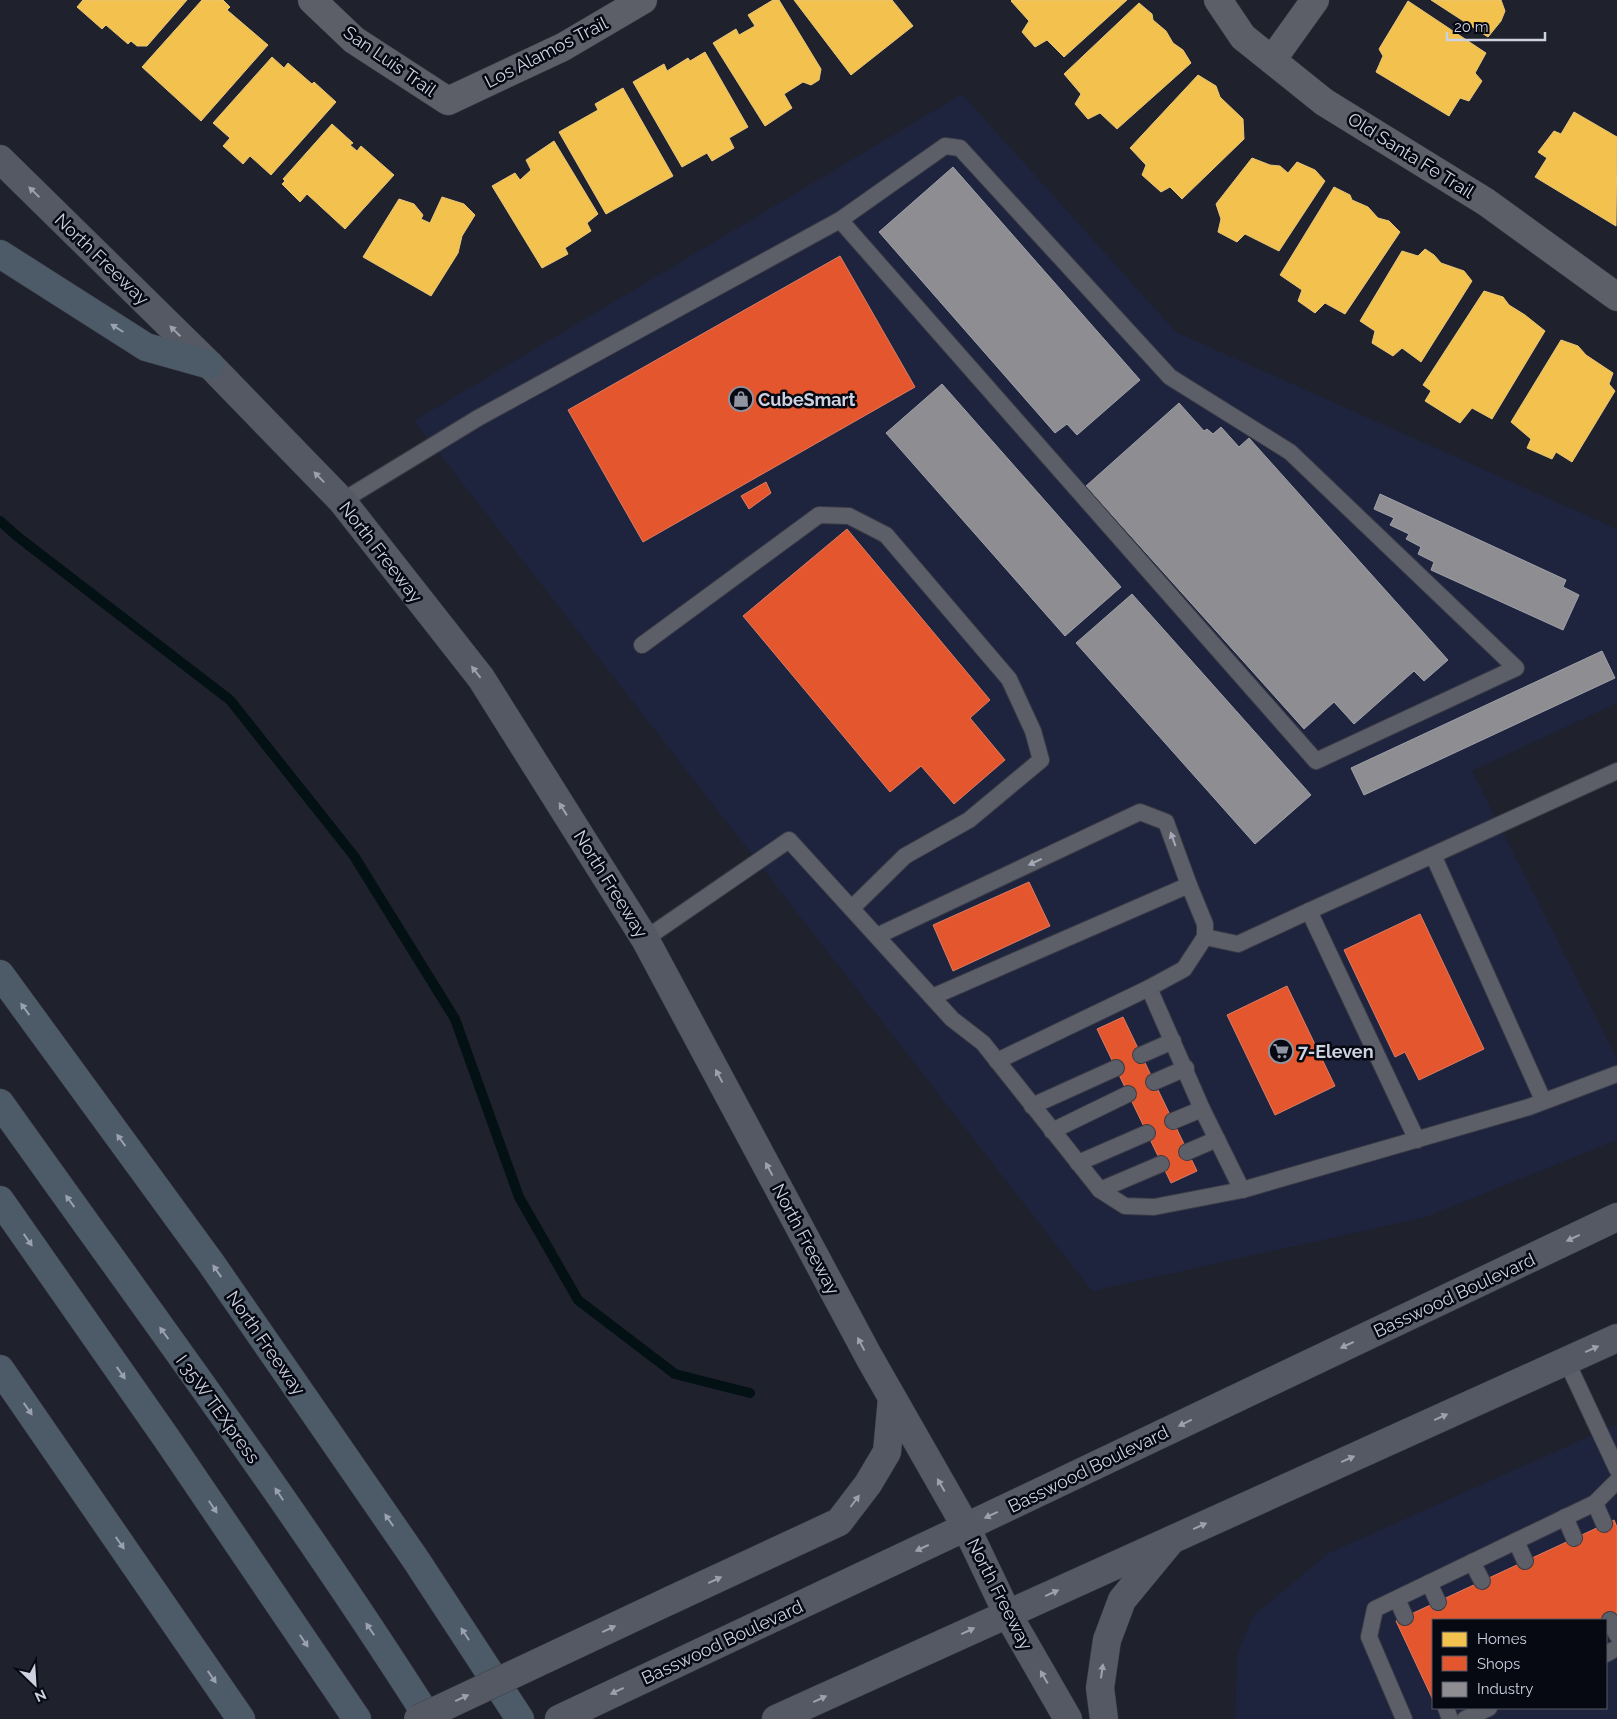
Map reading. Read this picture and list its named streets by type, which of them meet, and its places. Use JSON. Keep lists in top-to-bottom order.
{
  "streets": {
    "highway": ["North Freeway", "I 35W TEXpress"],
    "main road": ["Basswood Boulevard"],
    "street": ["Los Alamos Trail", "San Luis Trail", "Old Santa Fe Trail"]
  },
  "crossings": [
    ["Los Alamos Trail", "San Luis Trail"],
    ["North Freeway", "Basswood Boulevard"]
  ],
  "one_way": ["North Freeway"],
  "places": {
    "shop": ["CubeSmart"],
    "supermarket": ["7-Eleven"]
  },
  "legend": ["Homes", "Shops", "Industry"],
  "scale_bar": "20 m",
  "north": "bottom right"
}
